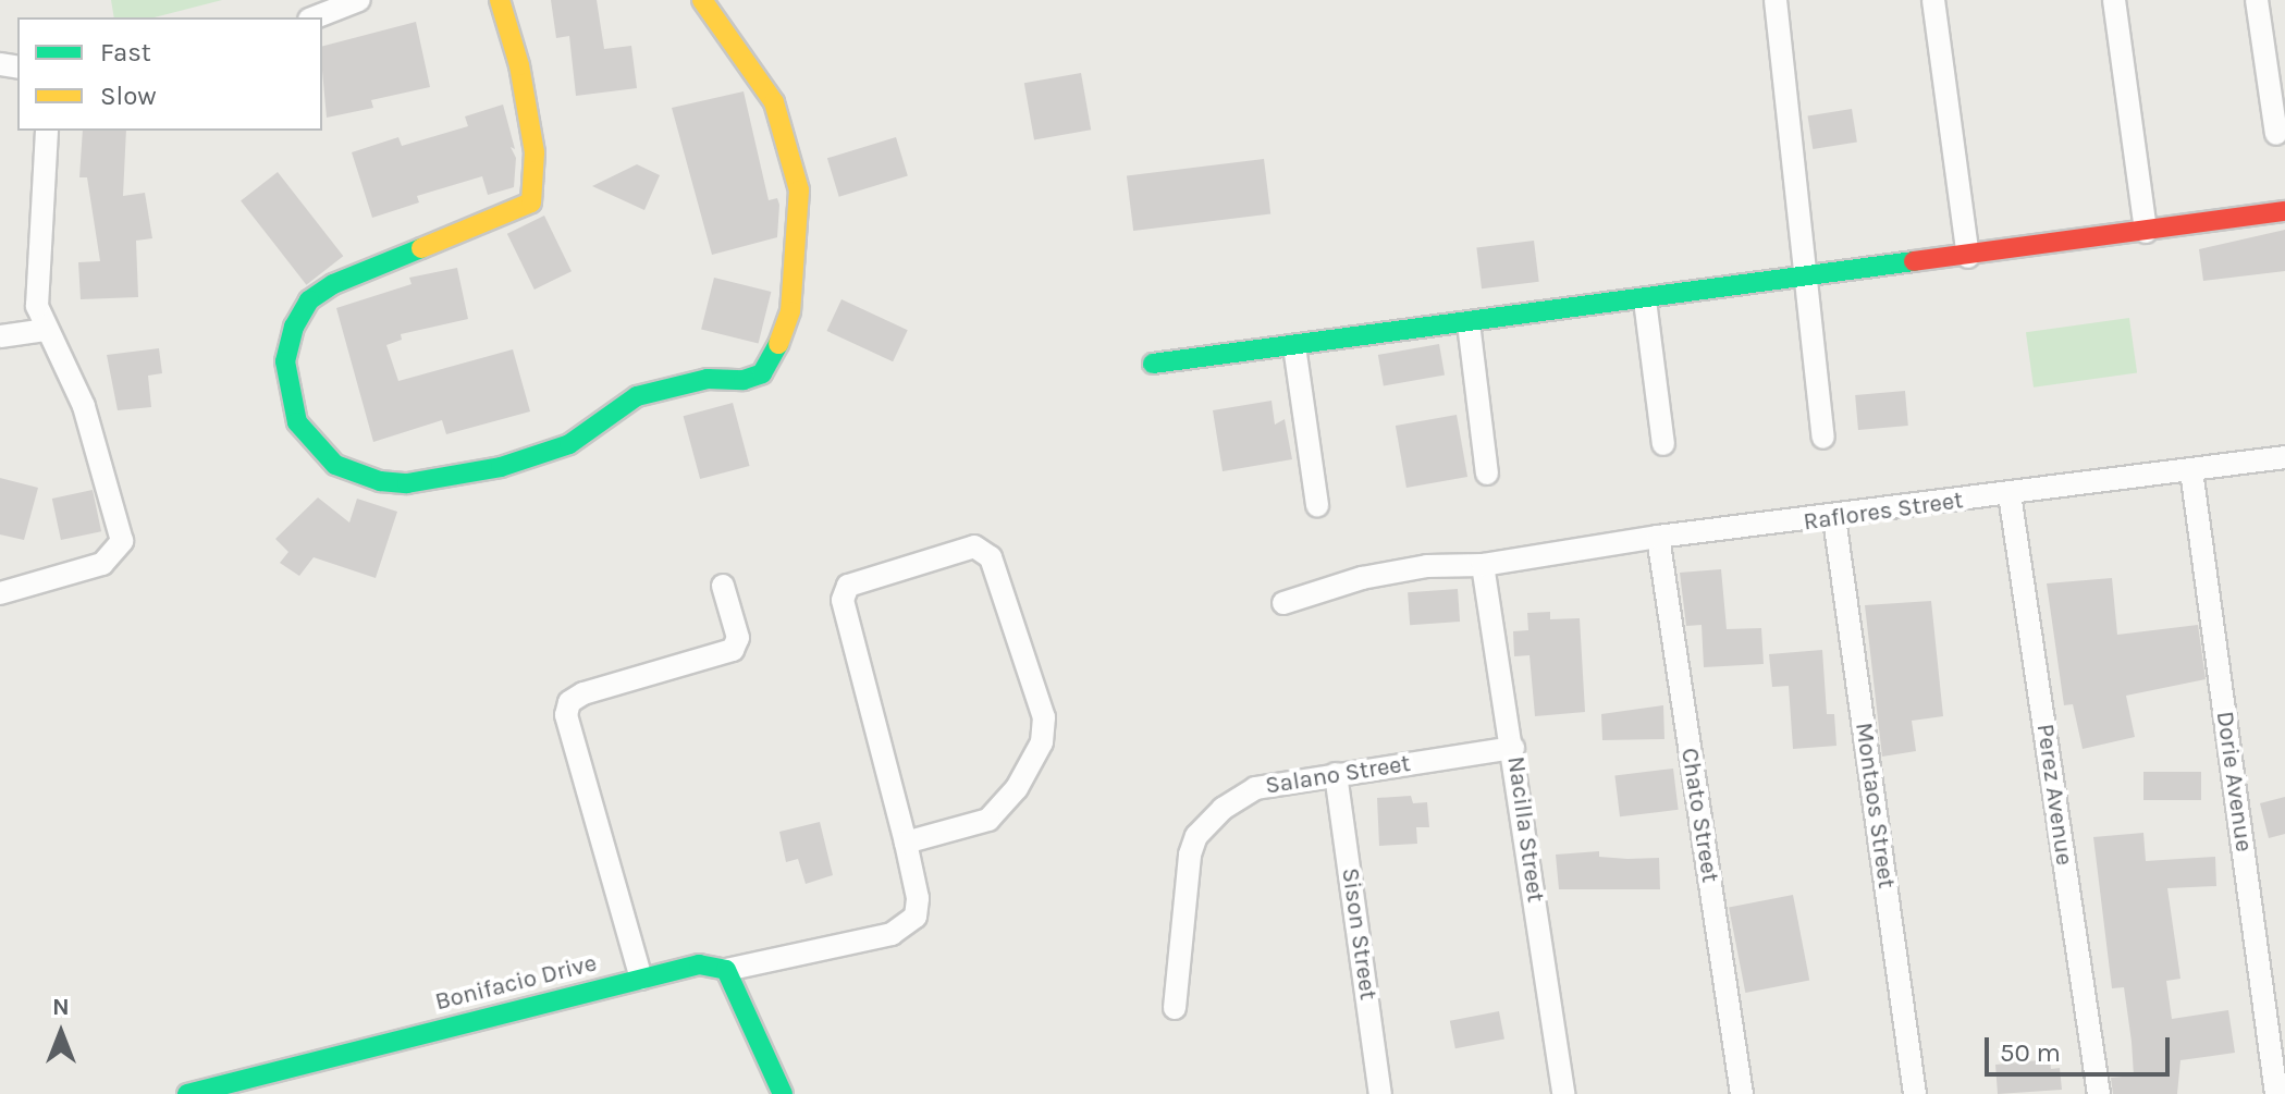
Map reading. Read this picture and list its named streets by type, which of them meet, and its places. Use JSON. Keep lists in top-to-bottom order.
{
  "streets": {
    "street": [
      "Raflores Street",
      "Salano Street",
      "Dorie Avenue",
      "Perez Avenue",
      "Montaos Street",
      "Chato Street",
      "Nacilla Street",
      "Sison Street",
      "Bonifacio Drive"
    ]
  },
  "crossings": [
    ["Raflores Street", "Dorie Avenue"],
    ["Raflores Street", "Perez Avenue"],
    ["Raflores Street", "Montaos Street"],
    ["Raflores Street", "Chato Street"],
    ["Raflores Street", "Nacilla Street"],
    ["Salano Street", "Nacilla Street"],
    ["Salano Street", "Sison Street"]
  ],
  "legend": ["Fast", "Slow"],
  "scale_bar": "50 m",
  "north": "top"
}
